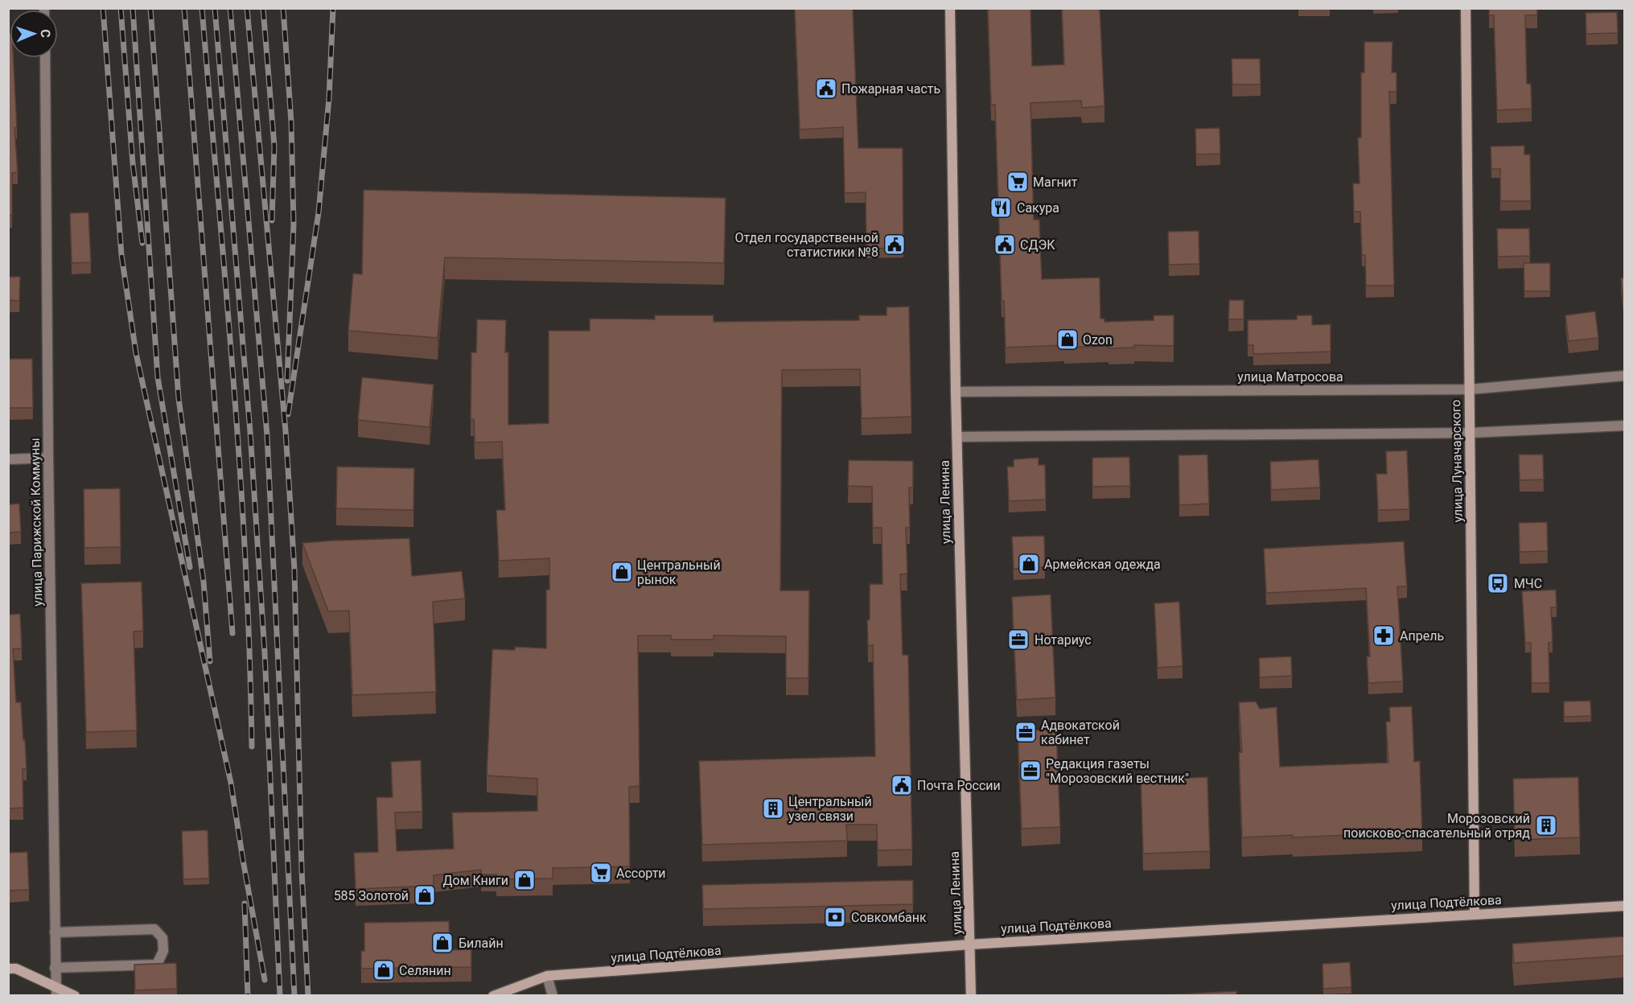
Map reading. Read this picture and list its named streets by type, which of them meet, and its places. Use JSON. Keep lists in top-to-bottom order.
{
  "streets": {
    "main road": ["улица Луначарского", "улица Ленина", "улица Подтёлкова"],
    "street": ["улица Матросова", "улица Парижской Коммуны"]
  },
  "crossings": [
    ["улица Матросова", "улица Луначарского"],
    ["улица Матросова", "улица Ленина"],
    ["улица Луначарского", "улица Подтёлкова"],
    ["улица Ленина", "улица Подтёлкова"]
  ],
  "places": {
    "public building": [
      "Пожарная часть",
      "Отдел государственной статистики №8",
      "СДЭК",
      "Почта России"
    ],
    "supermarket": ["Магнит", "Ассорти"],
    "restaurant": ["Сакура"],
    "shop": [
      "Ozon",
      "Армейская одежда",
      "Центральный рынок",
      "Дом Книги",
      "585 Золотой",
      "Билайн",
      "Селянин"
    ],
    "bus stop": ["МЧС"],
    "pharmacy": ["Апрель"],
    "office": ["Нотариус", "Адвокатской кабинет", "Редакция газеты \"Морозовский вестник\""],
    "building": ["Центральный узел связи", "Морозовский поисково-спасательный отряд"],
    "bank": ["Совкомбанк"]
  },
  "north": "right"
}
